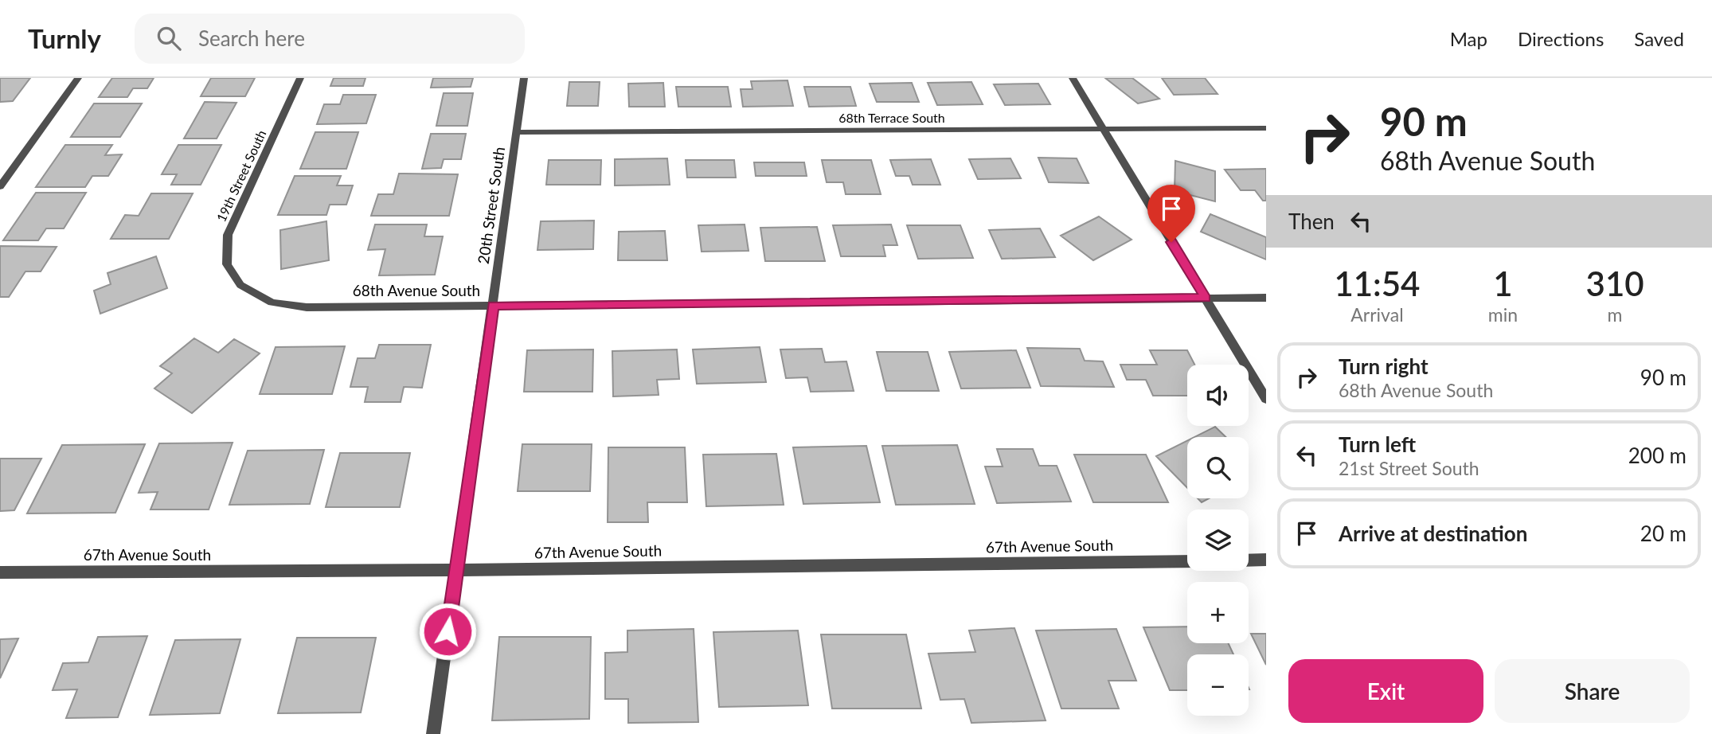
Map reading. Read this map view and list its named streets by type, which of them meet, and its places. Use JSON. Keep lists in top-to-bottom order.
{
  "streets": {
    "street": [
      "68th Terrace South",
      "19th Street South",
      "20th Street South",
      "68th Avenue South",
      "67th Avenue South"
    ]
  },
  "crossings": [
    ["68th Terrace South", "20th Street South"],
    ["19th Street South", "68th Avenue South"],
    ["20th Street South", "68th Avenue South"],
    ["20th Street South", "67th Avenue South"]
  ],
  "page": {
    "header": "Turnly",
    "search": "Search here",
    "nav": ["Map", "Directions", "Saved"],
    "turn": ["90 m", "68th Avenue South"],
    "then": "Then",
    "eta": [
      "11:54",
      "Arrival",
      "1",
      "min",
      "310",
      "m"
    ],
    "list": [
      {
        "name": "Turn right",
        "note": "68th Avenue South",
        "value": "90 m"
      },
      {
        "name": "Turn left",
        "note": "21st Street South",
        "value": "200 m"
      },
      {
        "name": "Arrive at destination",
        "value": "20 m"
      }
    ],
    "map_buttons": ["+", "−"],
    "buttons": ["Exit", "Share"]
  }
}
